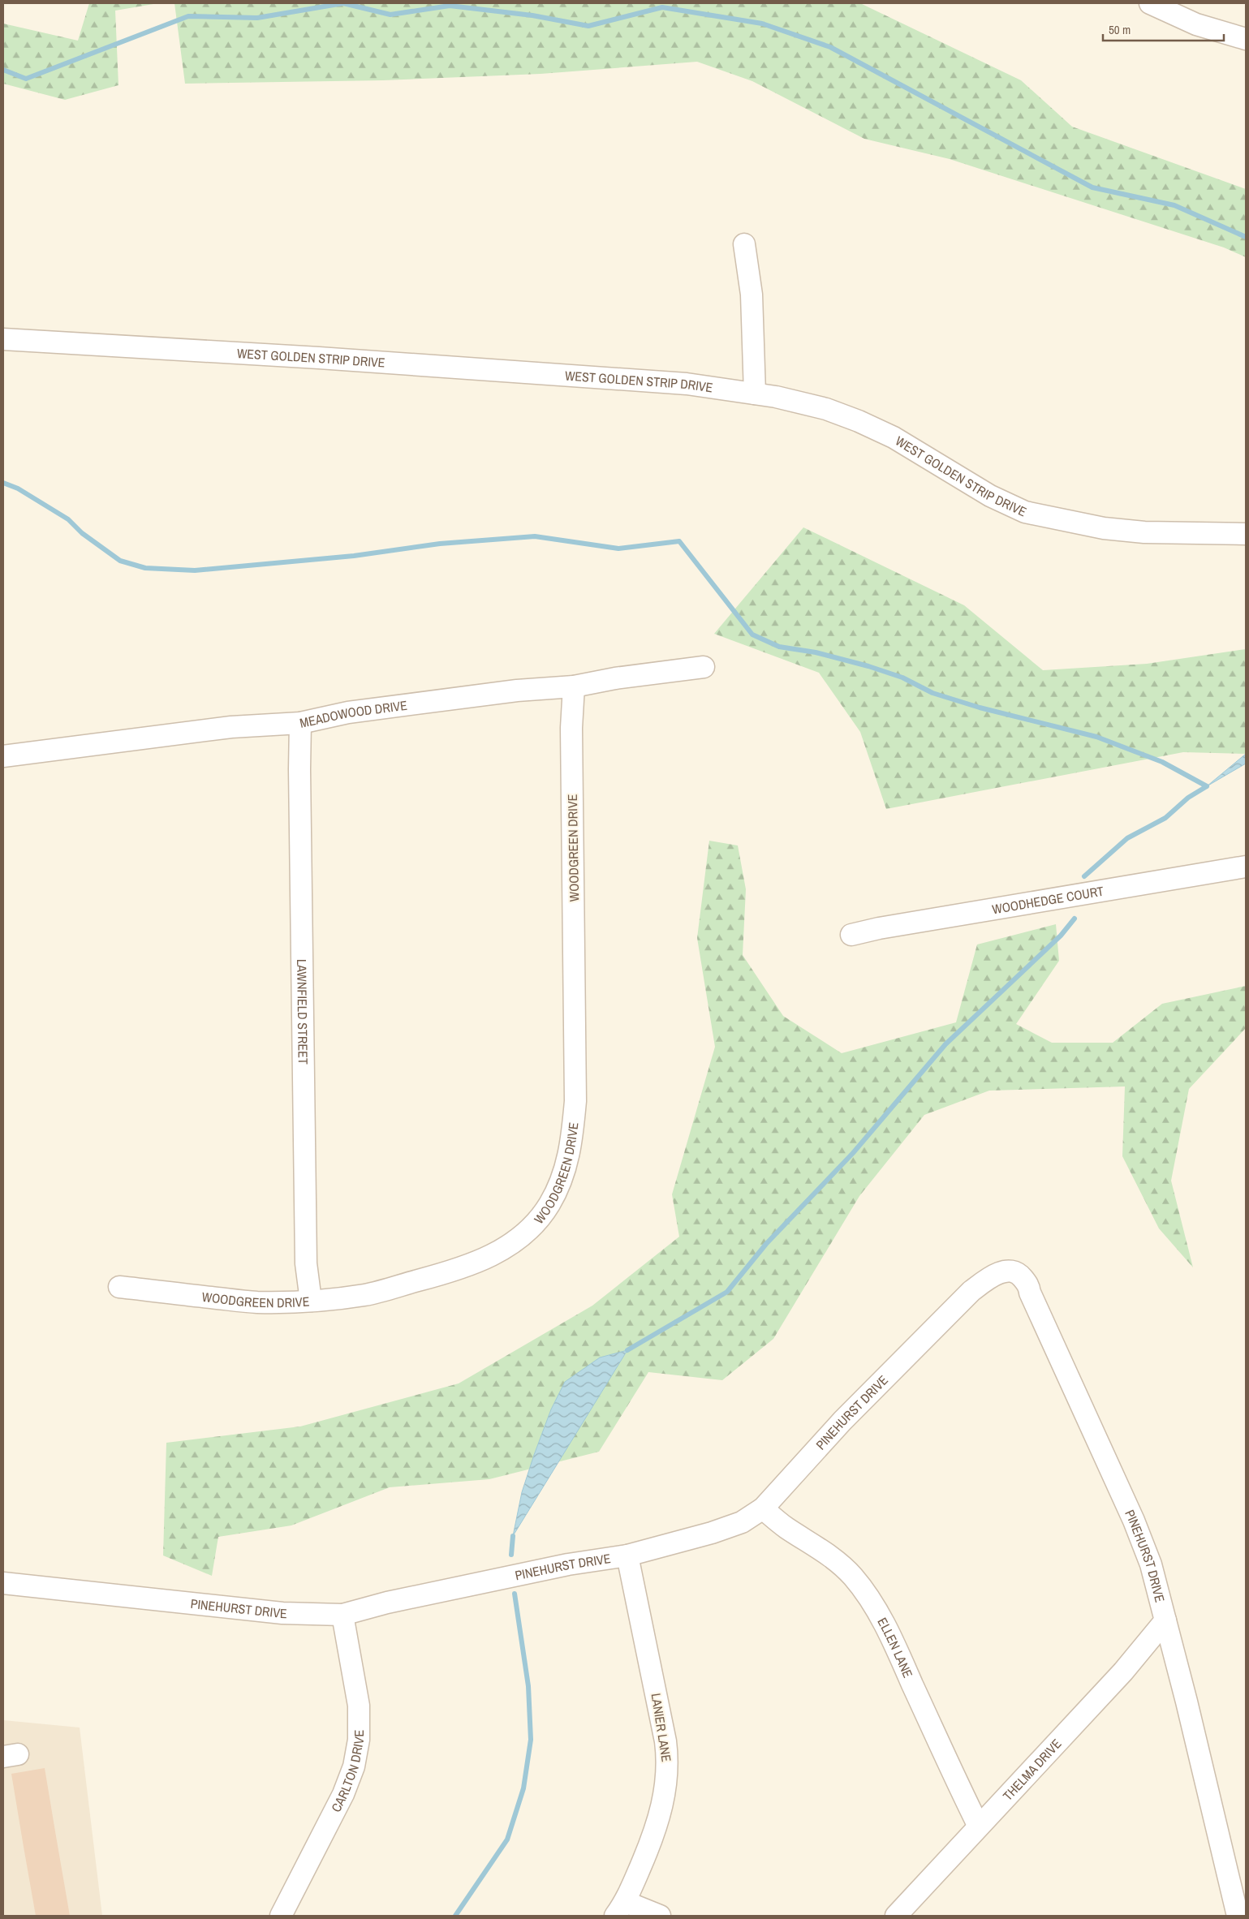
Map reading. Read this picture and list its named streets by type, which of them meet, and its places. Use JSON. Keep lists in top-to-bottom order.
{
  "streets": {
    "street": [
      "WEST GOLDEN STRIP DRIVE",
      "MEADOWOOD DRIVE",
      "WOODGREEN DRIVE",
      "WOODHEDGE COURT",
      "LAWNFIELD STREET",
      "PINEHURST DRIVE",
      "ELLEN LANE",
      "LANIER LANE",
      "THELMA DRIVE",
      "CARLTON DRIVE"
    ]
  },
  "crossings": [
    ["MEADOWOOD DRIVE", "WOODGREEN DRIVE"],
    ["MEADOWOOD DRIVE", "LAWNFIELD STREET"],
    ["WOODGREEN DRIVE", "LAWNFIELD STREET"],
    ["PINEHURST DRIVE", "ELLEN LANE"],
    ["PINEHURST DRIVE", "LANIER LANE"],
    ["PINEHURST DRIVE", "THELMA DRIVE"],
    ["PINEHURST DRIVE", "CARLTON DRIVE"],
    ["ELLEN LANE", "THELMA DRIVE"]
  ],
  "scale_bar": "50 m"
}
